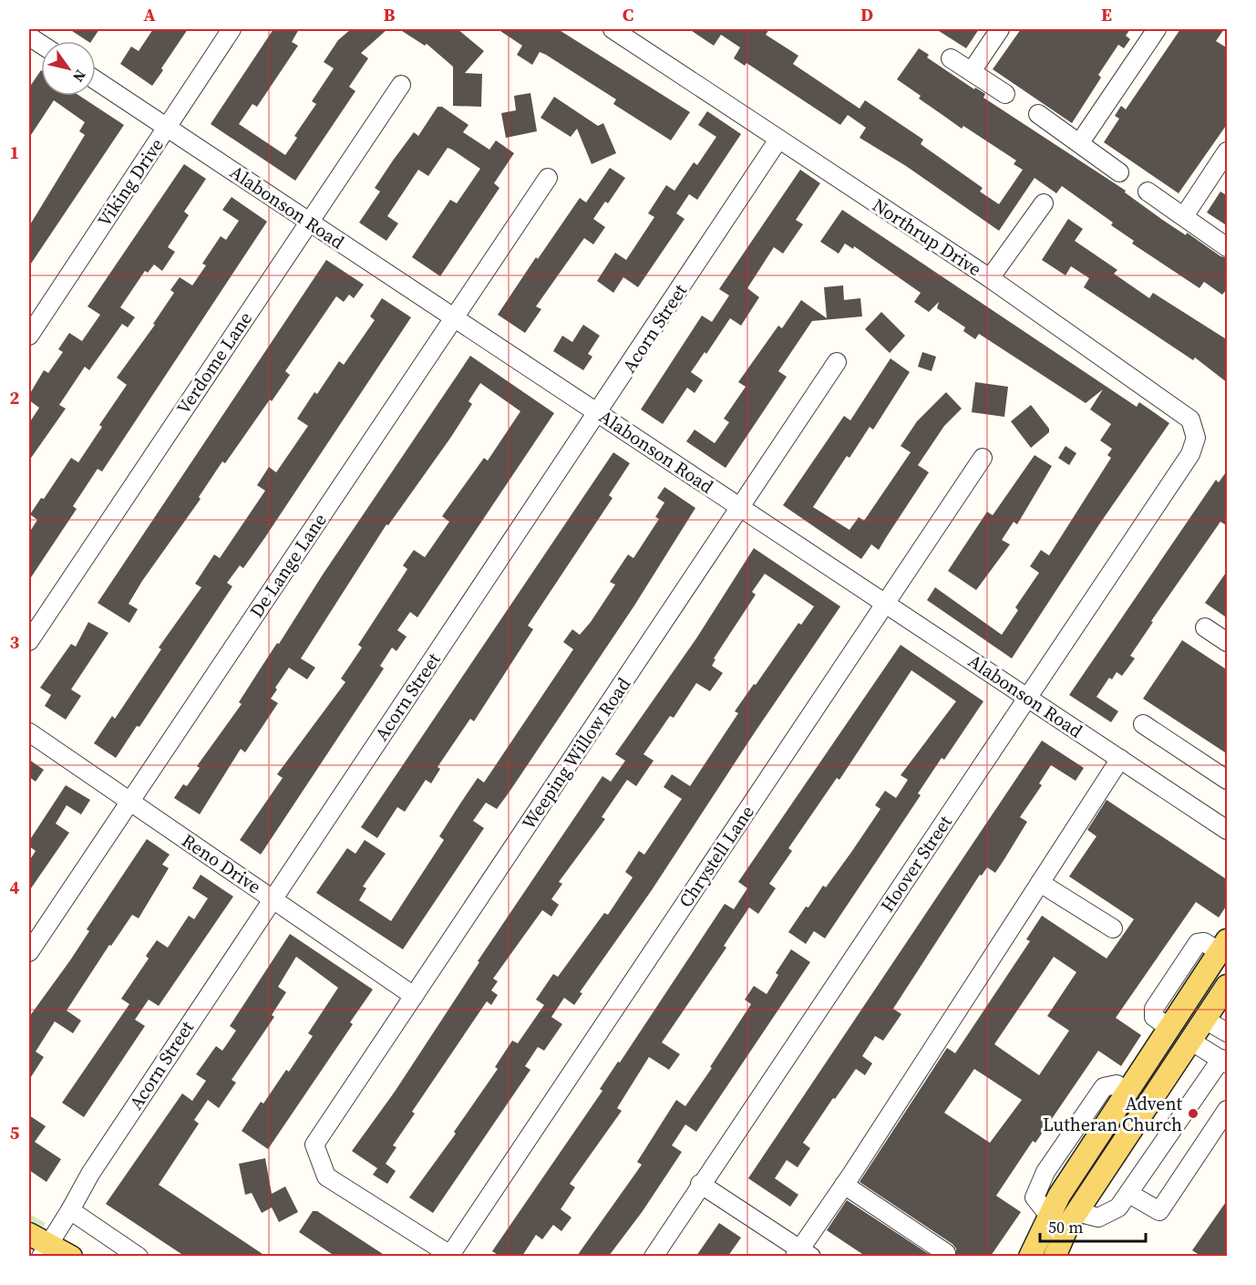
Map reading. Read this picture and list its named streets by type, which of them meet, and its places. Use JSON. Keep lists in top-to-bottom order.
{
  "streets": {
    "street": [
      "Viking Drive",
      "Alabonson Road",
      "Northrup Drive",
      "Acorn Street",
      "Verdome Lane",
      "De Lange Lane",
      "Weeping Willow Road",
      "Chrystell Lane",
      "Reno Drive",
      "Hoover Street"
    ]
  },
  "crossings": [
    ["Viking Drive", "Alabonson Road"],
    ["Alabonson Road", "Acorn Street"],
    ["Alabonson Road", "Verdome Lane"],
    ["Alabonson Road", "De Lange Lane"],
    ["Alabonson Road", "Weeping Willow Road"],
    ["Alabonson Road", "Chrystell Lane"],
    ["Alabonson Road", "Hoover Street"],
    ["Northrup Drive", "Acorn Street"],
    ["Northrup Drive", "Hoover Street"],
    ["Acorn Street", "Reno Drive"],
    ["De Lange Lane", "Reno Drive"],
    ["Weeping Willow Road", "Chrystell Lane"],
    ["Weeping Willow Road", "Reno Drive"]
  ],
  "places": ["Advent Lutheran Church"],
  "scale_bar": "50 m",
  "north": "bottom right",
  "grid": {
    "columns": [
      "A",
      "B",
      "C",
      "D",
      "E"
    ],
    "rows": [
      "1",
      "2",
      "3",
      "4",
      "5"
    ]
  }
}
